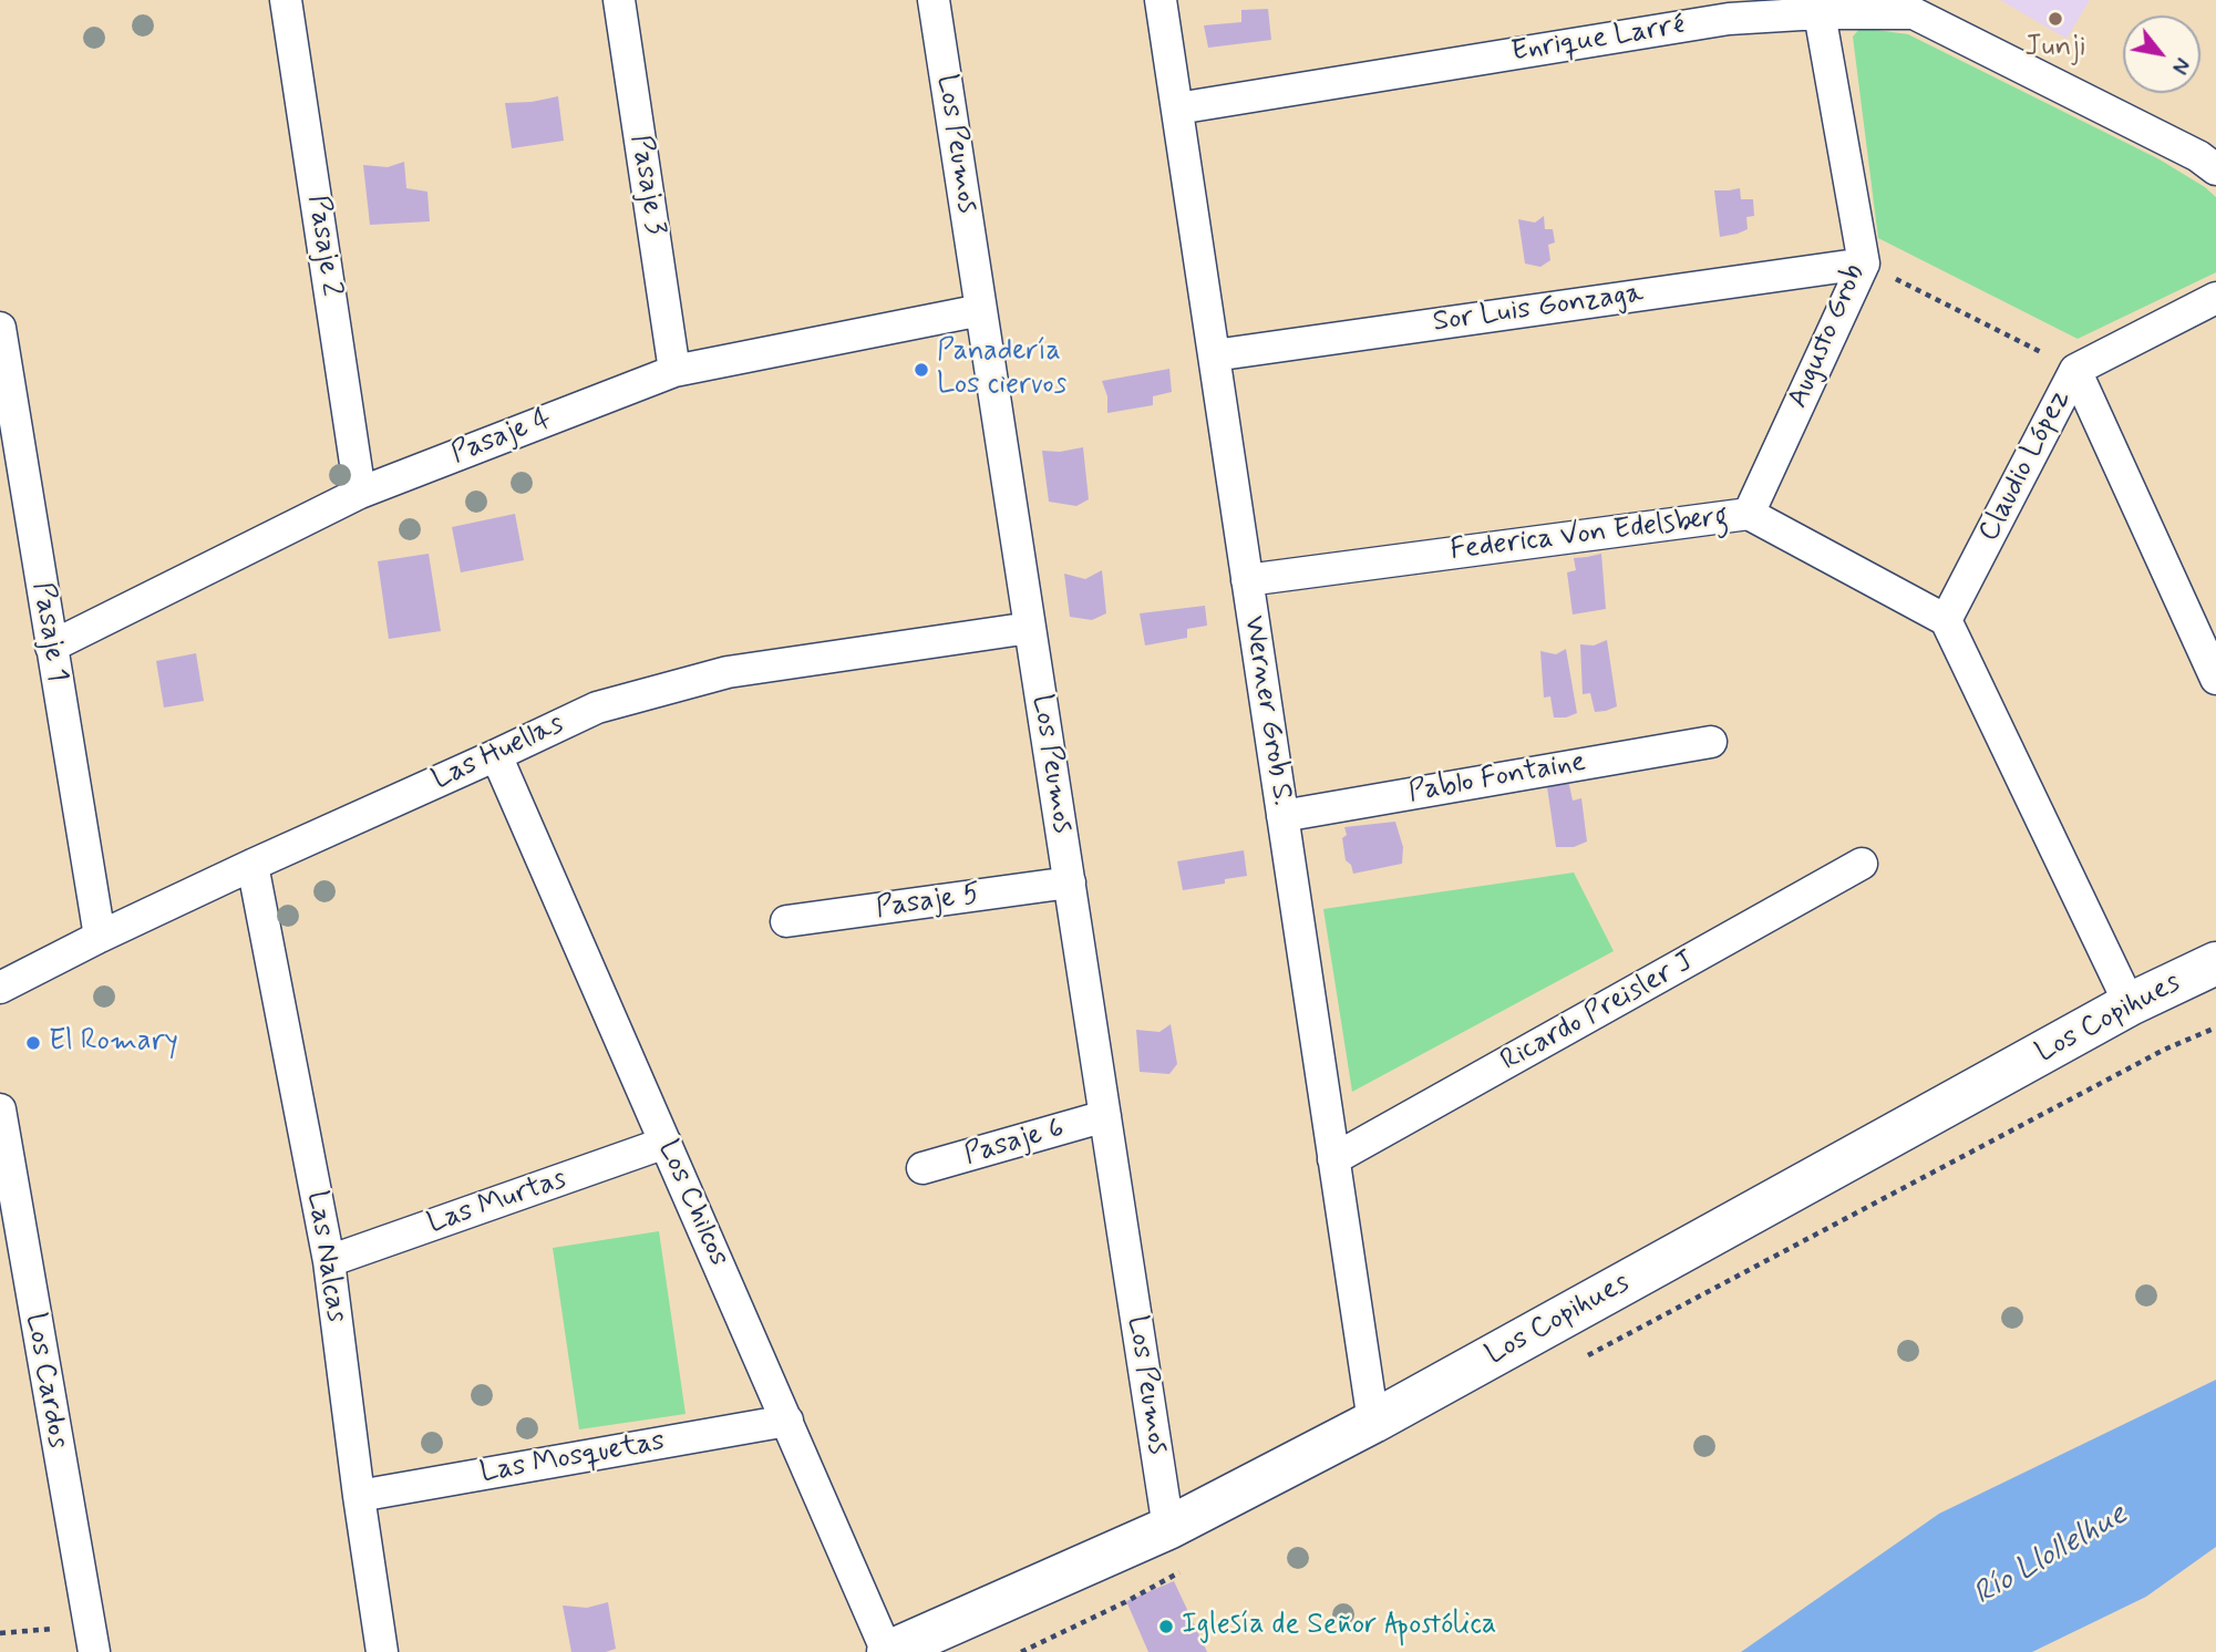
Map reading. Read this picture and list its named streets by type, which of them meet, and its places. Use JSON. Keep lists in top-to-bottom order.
{
  "streets": {
    "main road": ["Los Copihues"],
    "street": [
      "Enrique Larré",
      "Los Peumos",
      "Pasaje 3",
      "Pasaje 2",
      "Sor Luis Gonzaga",
      "Augusto Grob",
      "Pasaje 4",
      "Claudio López",
      "Federica Von Edelsberg",
      "Pasaje 1",
      "Werner Grob S.",
      "Las Huellas",
      "Pablo Fontaine",
      "Pasaje 5",
      "Ricardo Preisler J",
      "Pasaje 6",
      "Las Murtas",
      "Los Chilcos",
      "Las Nalcas",
      "Los Cardos",
      "Las Mosquetas"
    ]
  },
  "crossings": [
    ["Enrique Larré", "Augusto Grob"],
    ["Enrique Larré", "Werner Grob S."],
    ["Los Peumos", "Pasaje 4"],
    ["Los Peumos", "Las Huellas"],
    ["Los Peumos", "Pasaje 5"],
    ["Los Peumos", "Los Copihues"],
    ["Los Peumos", "Pasaje 6"],
    ["Pasaje 3", "Pasaje 4"],
    ["Pasaje 2", "Pasaje 4"],
    ["Sor Luis Gonzaga", "Augusto Grob"],
    ["Sor Luis Gonzaga", "Werner Grob S."],
    ["Augusto Grob", "Federica Von Edelsberg"],
    ["Pasaje 4", "Pasaje 1"],
    ["Claudio López", "Federica Von Edelsberg"],
    ["Federica Von Edelsberg", "Werner Grob S."],
    ["Pasaje 1", "Las Huellas"],
    ["Werner Grob S.", "Pablo Fontaine"],
    ["Werner Grob S.", "Ricardo Preisler J"],
    ["Werner Grob S.", "Los Copihues"],
    ["Las Huellas", "Los Chilcos"],
    ["Las Huellas", "Las Nalcas"],
    ["Los Copihues", "Los Chilcos"],
    ["Las Murtas", "Los Chilcos"],
    ["Las Murtas", "Las Nalcas"],
    ["Los Chilcos", "Las Mosquetas"],
    ["Las Nalcas", "Las Mosquetas"]
  ],
  "water": ["Río Llollelhue"],
  "places": [
    "Junji",
    "Panadería Los ciervos",
    "El Romary",
    "Iglesía de Señor Apostólica"
  ],
  "north": "bottom right"
}
